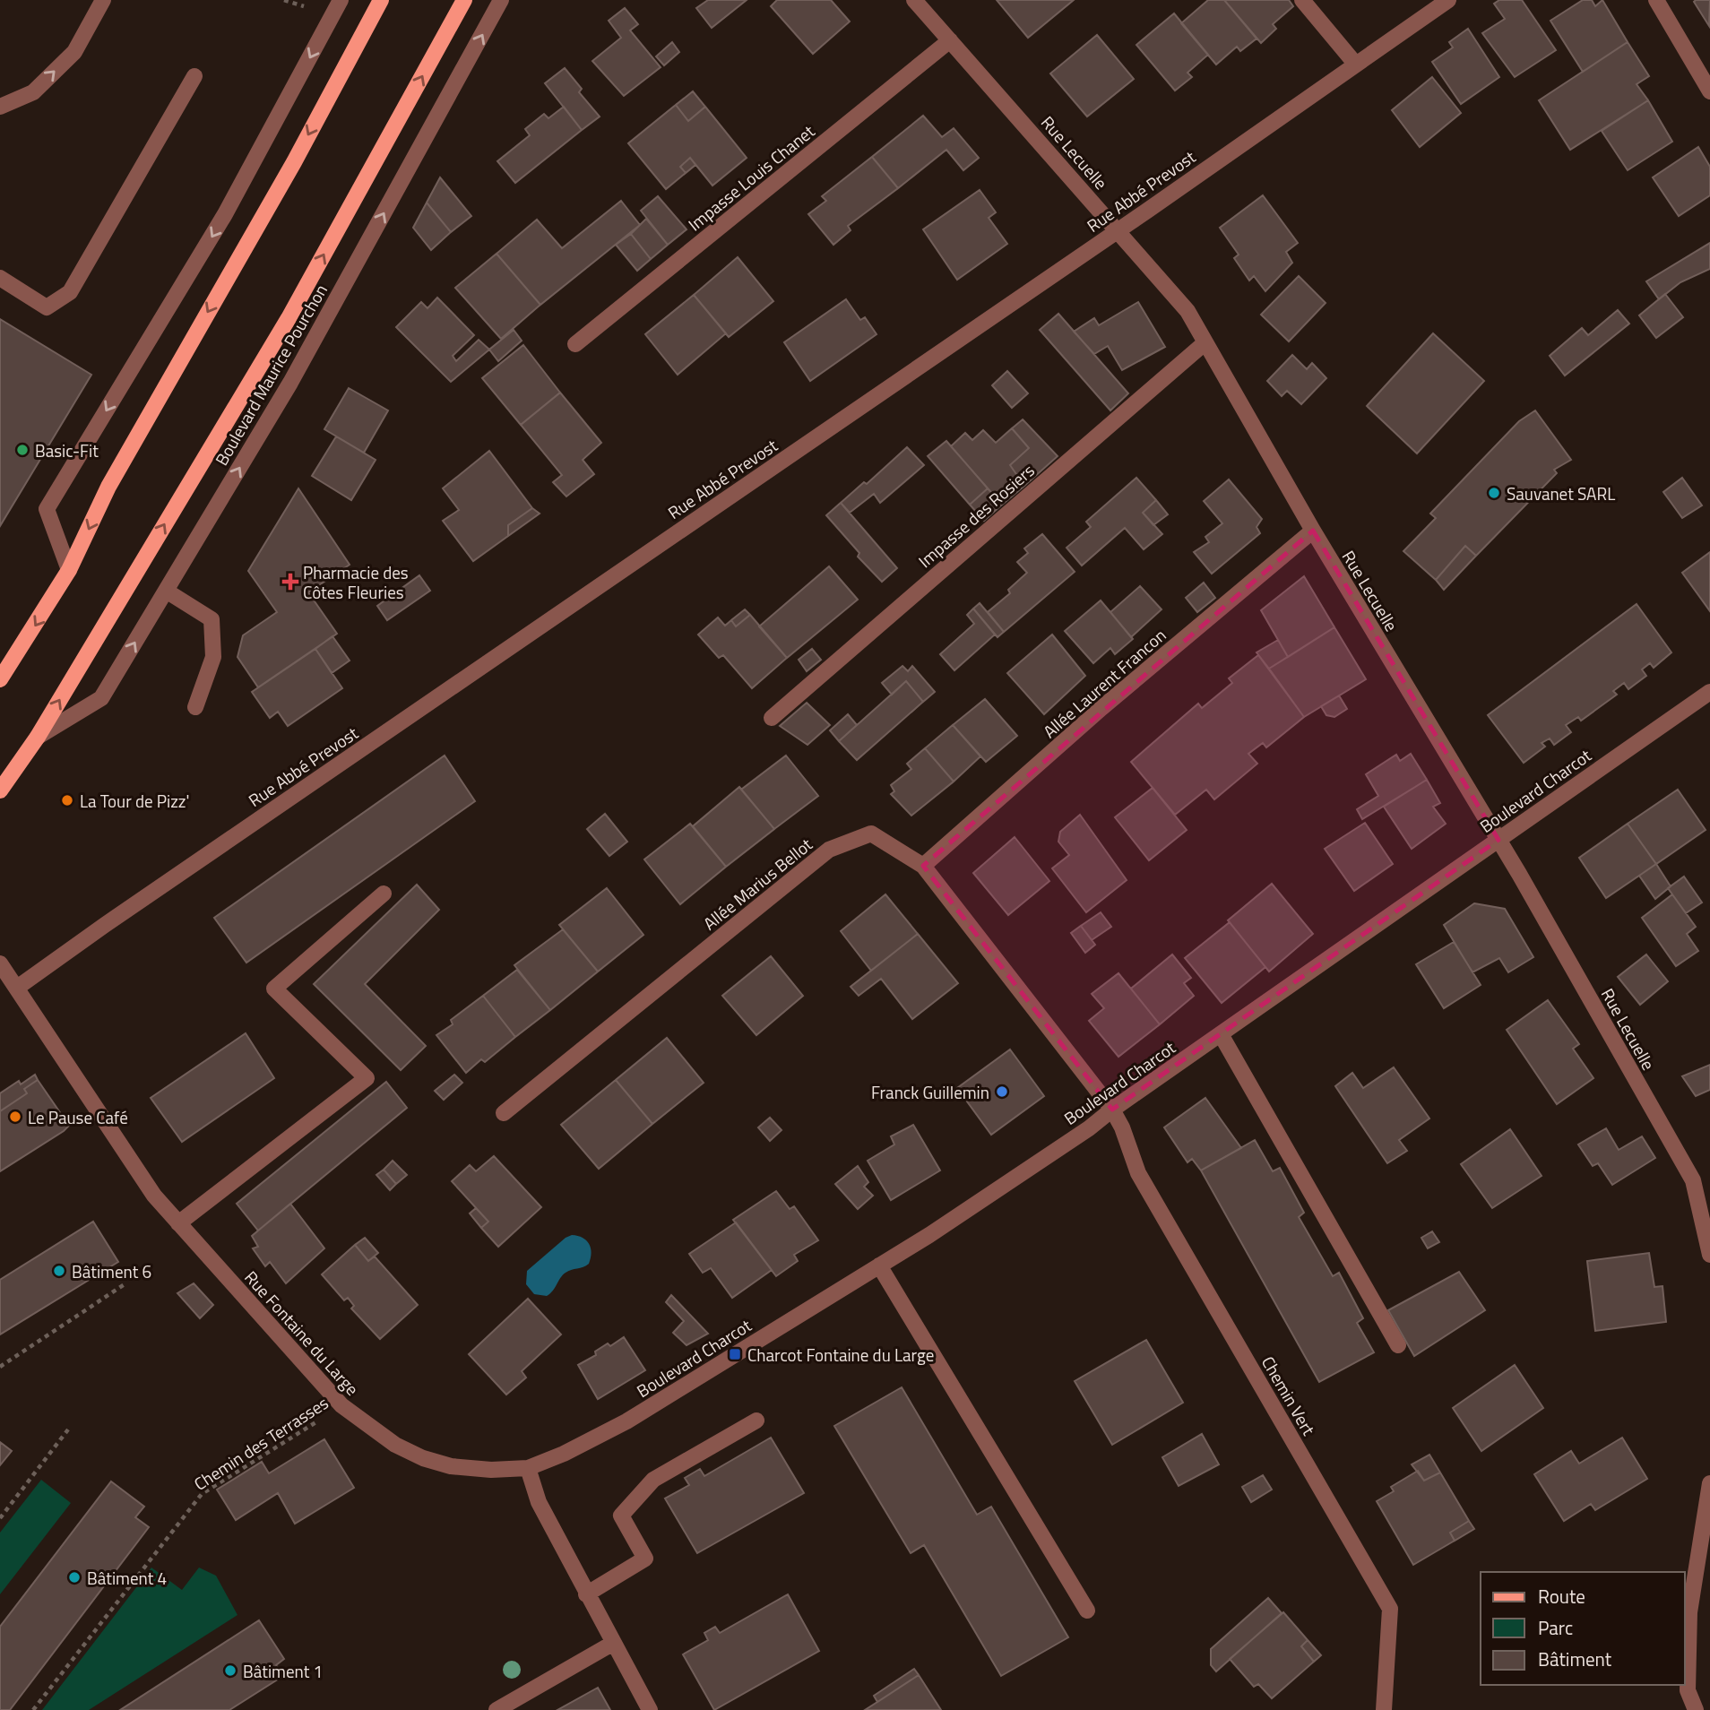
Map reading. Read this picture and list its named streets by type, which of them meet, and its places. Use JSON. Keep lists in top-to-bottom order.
{
  "streets": {
    "main road": ["Boulevard Maurice Pourchon"],
    "street": [
      "Rue Lecuelle",
      "Impasse Louis Chanet",
      "Rue Abbé Prevost",
      "Impasse des Rosiers",
      "Allée Laurent Francon",
      "Boulevard Charcot",
      "Allée Marius Bellot",
      "Rue Fontaine du Large",
      "Chemin Vert"
    ],
    "path": ["Chemin des Terrasses"]
  },
  "crossings": [
    ["Rue Lecuelle", "Impasse Louis Chanet"],
    ["Rue Lecuelle", "Rue Abbé Prevost"],
    ["Rue Lecuelle", "Impasse des Rosiers"],
    ["Rue Lecuelle", "Allée Laurent Francon"],
    ["Rue Lecuelle", "Boulevard Charcot"],
    ["Rue Abbé Prevost", "Rue Fontaine du Large"],
    ["Allée Laurent Francon", "Allée Marius Bellot"],
    ["Boulevard Charcot", "Allée Marius Bellot"],
    ["Boulevard Charcot", "Rue Fontaine du Large"],
    ["Boulevard Charcot", "Chemin Vert"],
    ["Allée Marius Bellot", "Chemin Vert"],
    ["Rue Fontaine du Large", "Chemin des Terrasses"]
  ],
  "places": {
    "other": [
      "Basic-Fit",
      "Sauvanet SARL",
      "La Tour de Pizz'",
      "Franck Guillemin",
      "Le Pause Café",
      "Bâtiment 6",
      "Bâtiment 4",
      "Bâtiment 1"
    ],
    "health": ["Pharmacie des Côtes Fleuries"],
    "transit": ["Charcot Fontaine du Large"]
  },
  "legend": ["Route", "Parc", "Bâtiment"]
}
